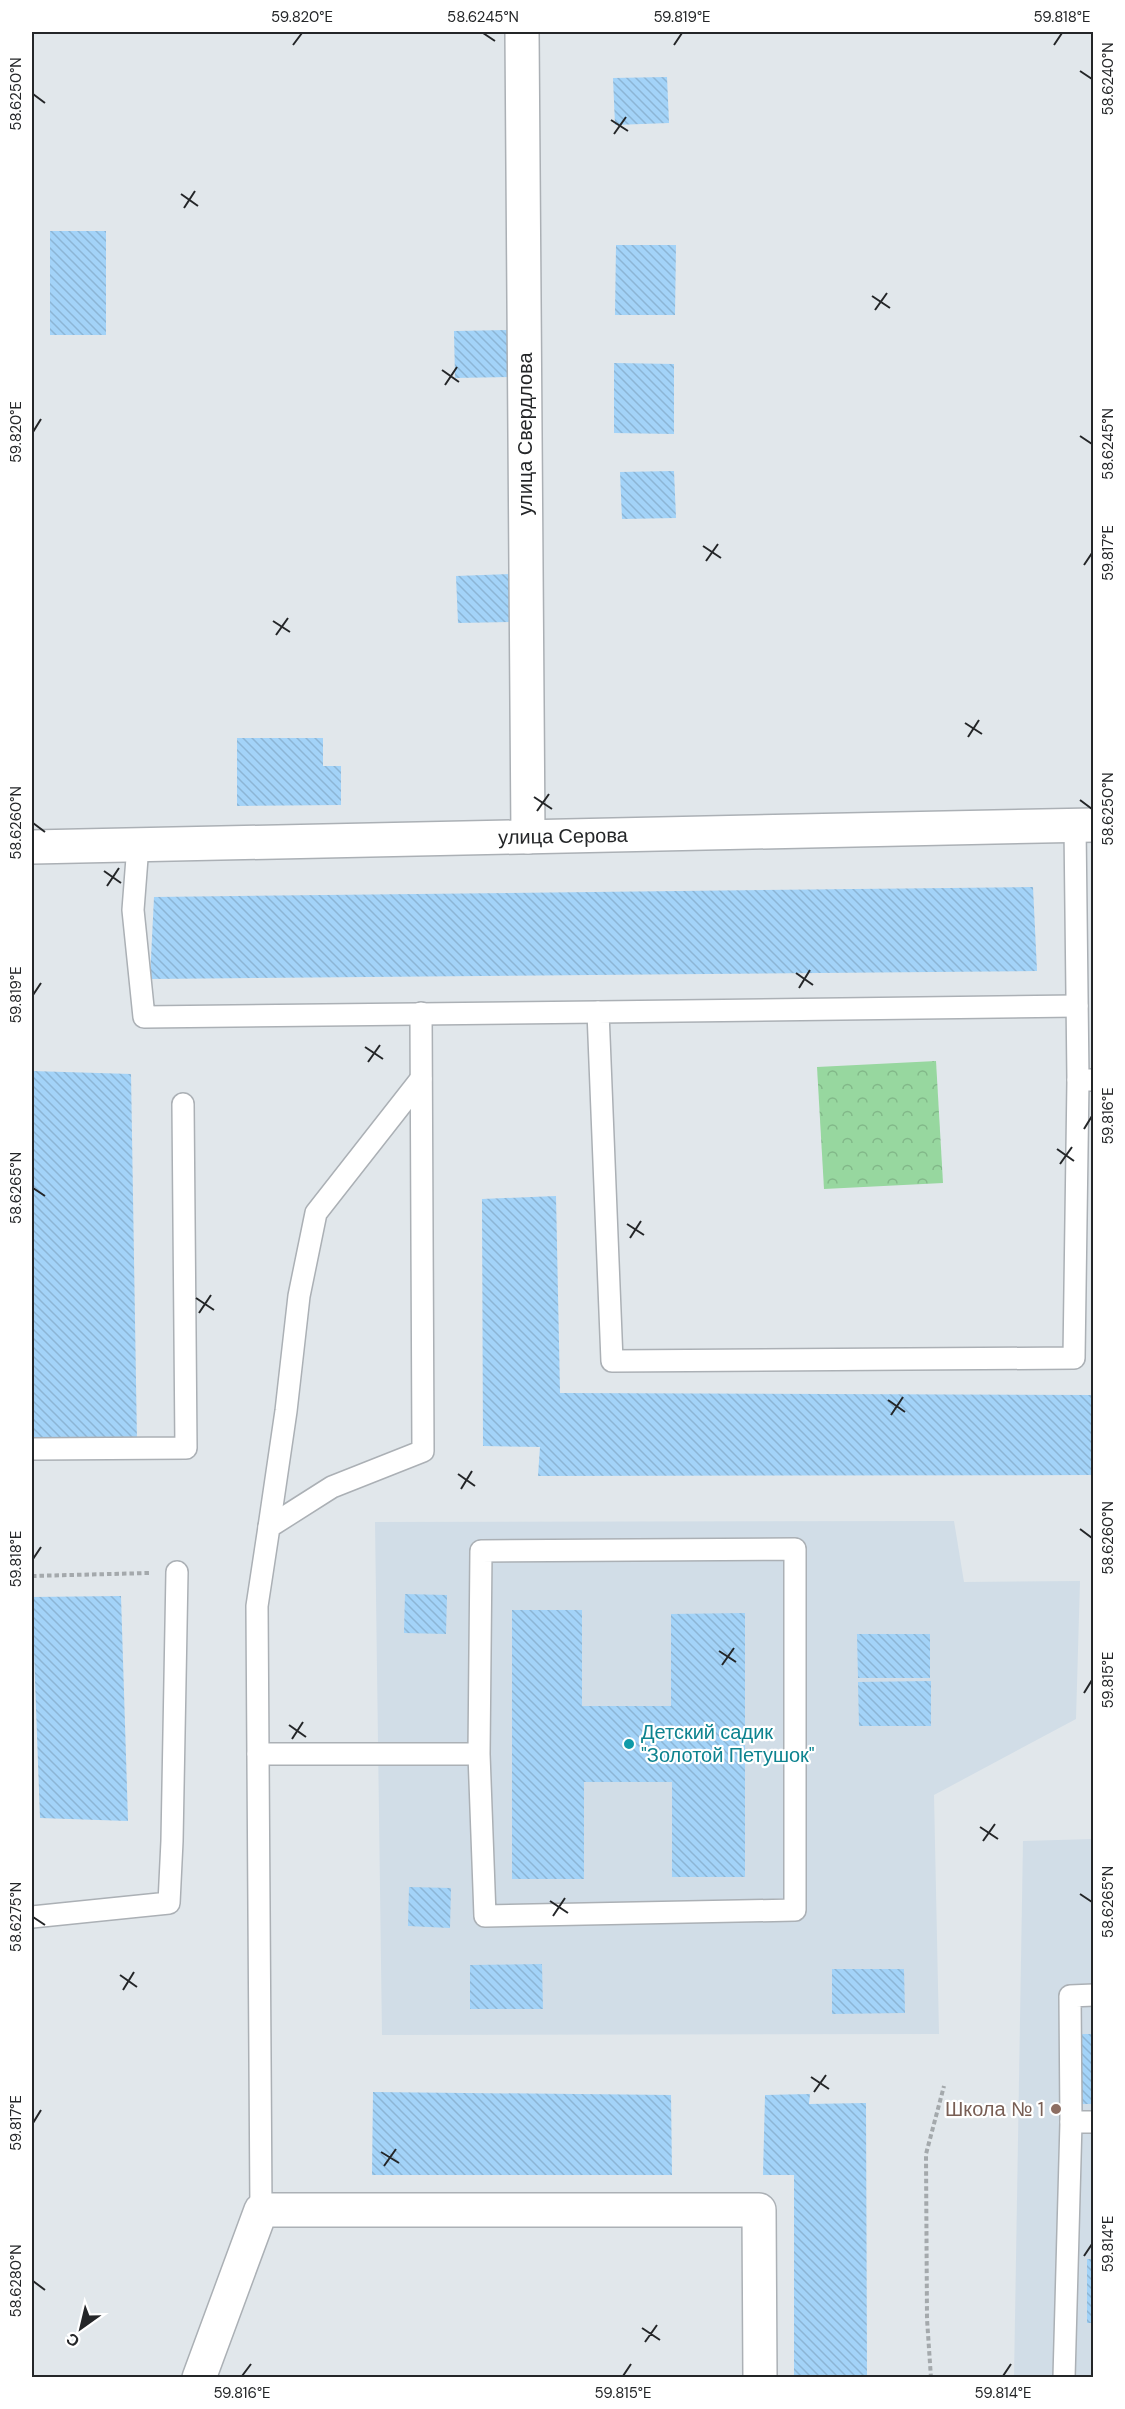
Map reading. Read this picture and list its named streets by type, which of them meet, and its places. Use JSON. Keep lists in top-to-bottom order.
{
  "streets": {
    "street": ["улица Свердлова", "улица Серова"]
  },
  "crossings": [
    ["улица Свердлова", "улица Серова"]
  ],
  "places": ["Детский садик \"Золотой Петушок\"", "Школа № 1"],
  "north": "bottom left",
  "coordinates": [
    "59.820°E",
    "58.6245°N",
    "59.819°E",
    "59.818°E",
    "58.6240°N",
    "58.6250°N",
    "59.817°E",
    "58.6260°N",
    "59.816°E",
    "58.6265°N",
    "59.815°E",
    "58.6275°N",
    "59.814°E",
    "58.6280°N"
  ]
}
